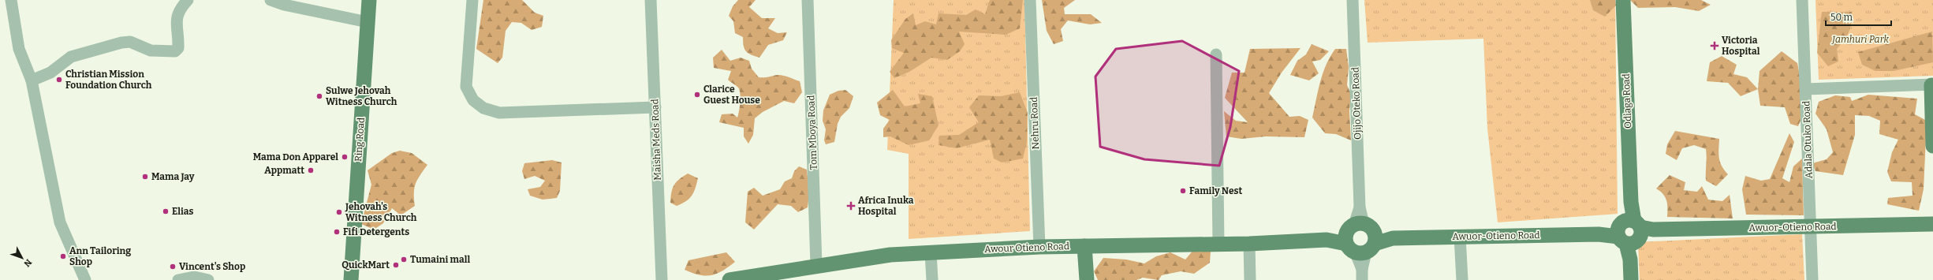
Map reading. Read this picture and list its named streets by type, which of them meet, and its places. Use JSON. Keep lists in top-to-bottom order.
{
  "streets": {
    "main road": [
      "Odiaga Road",
      "Ring Road",
      "Awuor-Otieno Road",
      "Awour Otieno Road"
    ],
    "street": [
      "Ojijo Oteko Road",
      "Nehru Road",
      "Tom Mboya Road",
      "Maisha Meds Road",
      "Adala Otuko Road"
    ]
  },
  "crossings": [
    ["Odiaga Road", "Awuor-Otieno Road"],
    ["Ojijo Oteko Road", "Awuor-Otieno Road"],
    ["Nehru Road", "Awour Otieno Road"],
    ["Tom Mboya Road", "Awour Otieno Road"],
    ["Adala Otuko Road", "Awuor-Otieno Road"],
    ["Awuor-Otieno Road", "Awour Otieno Road"]
  ],
  "parks": ["Jamhuri Park"],
  "places": {
    "health": ["Victoria Hospital", "Africa Inuka Hospital"],
    "other": [
      "Christian Mission Foundation Church",
      "Clarice Guest House",
      "Sulwe Jehovah Witness Church",
      "Mama Don Apparel",
      "Appmatt",
      "Mama Jay",
      "Family Nest",
      "Elias",
      "Jehovah's Witness Church",
      "Fifi Detergents",
      "Ann Tailoring Shop",
      "Tumaini mall",
      "QuickMart",
      "Vincent's Shop"
    ]
  },
  "scale_bar": "50 m",
  "north": "bottom right"
}
